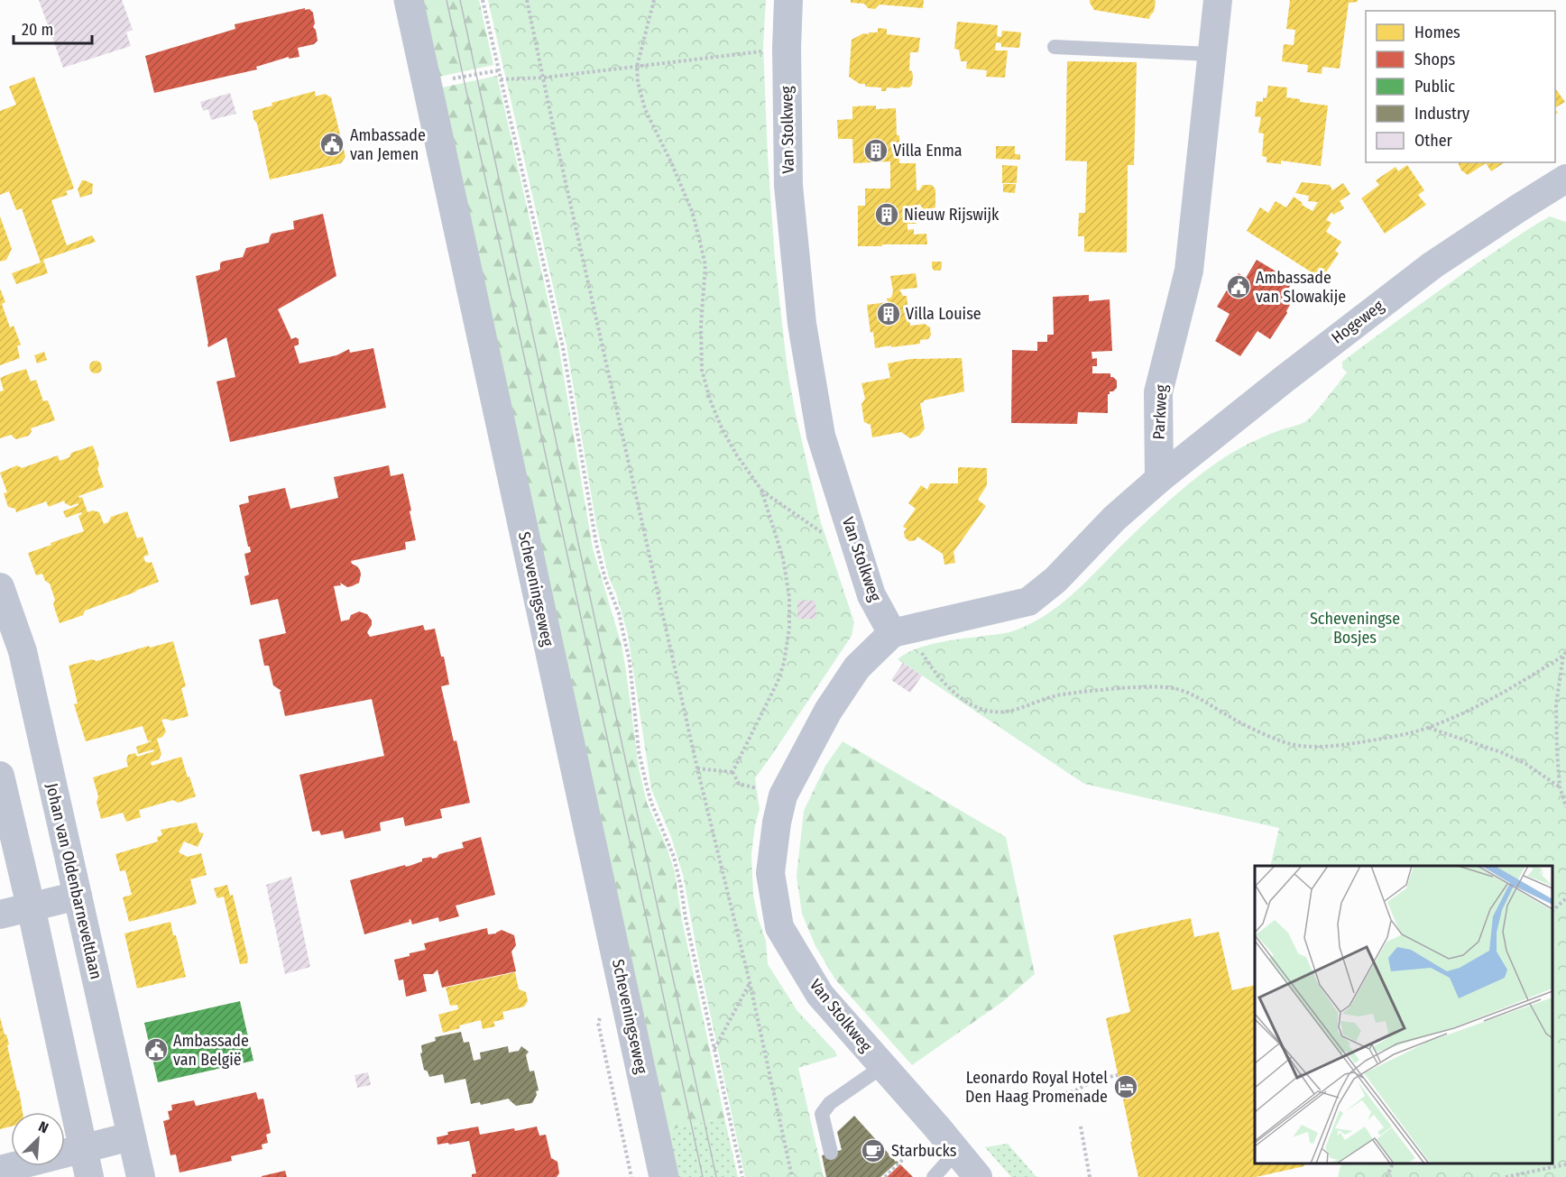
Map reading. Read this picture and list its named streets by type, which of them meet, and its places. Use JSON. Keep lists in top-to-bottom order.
{
  "streets": {
    "street": [
      "Van Stolkweg",
      "Hogeweg",
      "Parkweg",
      "Scheveningseweg",
      "Johan van Oldenbarneveltlaan"
    ]
  },
  "crossings": [
    ["Hogeweg", "Parkweg"]
  ],
  "parks": ["Scheveningse Bosjes"],
  "places": {
    "public building": ["Ambassade van Jemen", "Ambassade van Slowakije", "Ambassade van België"],
    "building": ["Villa Enma", "Nieuw Rijswijk", "Villa Louise"],
    "hotel": ["Leonardo Royal Hotel Den Haag Promenade"],
    "cafe": ["Starbucks"]
  },
  "legend": [
    "Homes",
    "Shops",
    "Public",
    "Industry",
    "Other"
  ],
  "scale_bar": "20 m",
  "north": "top right"
}
